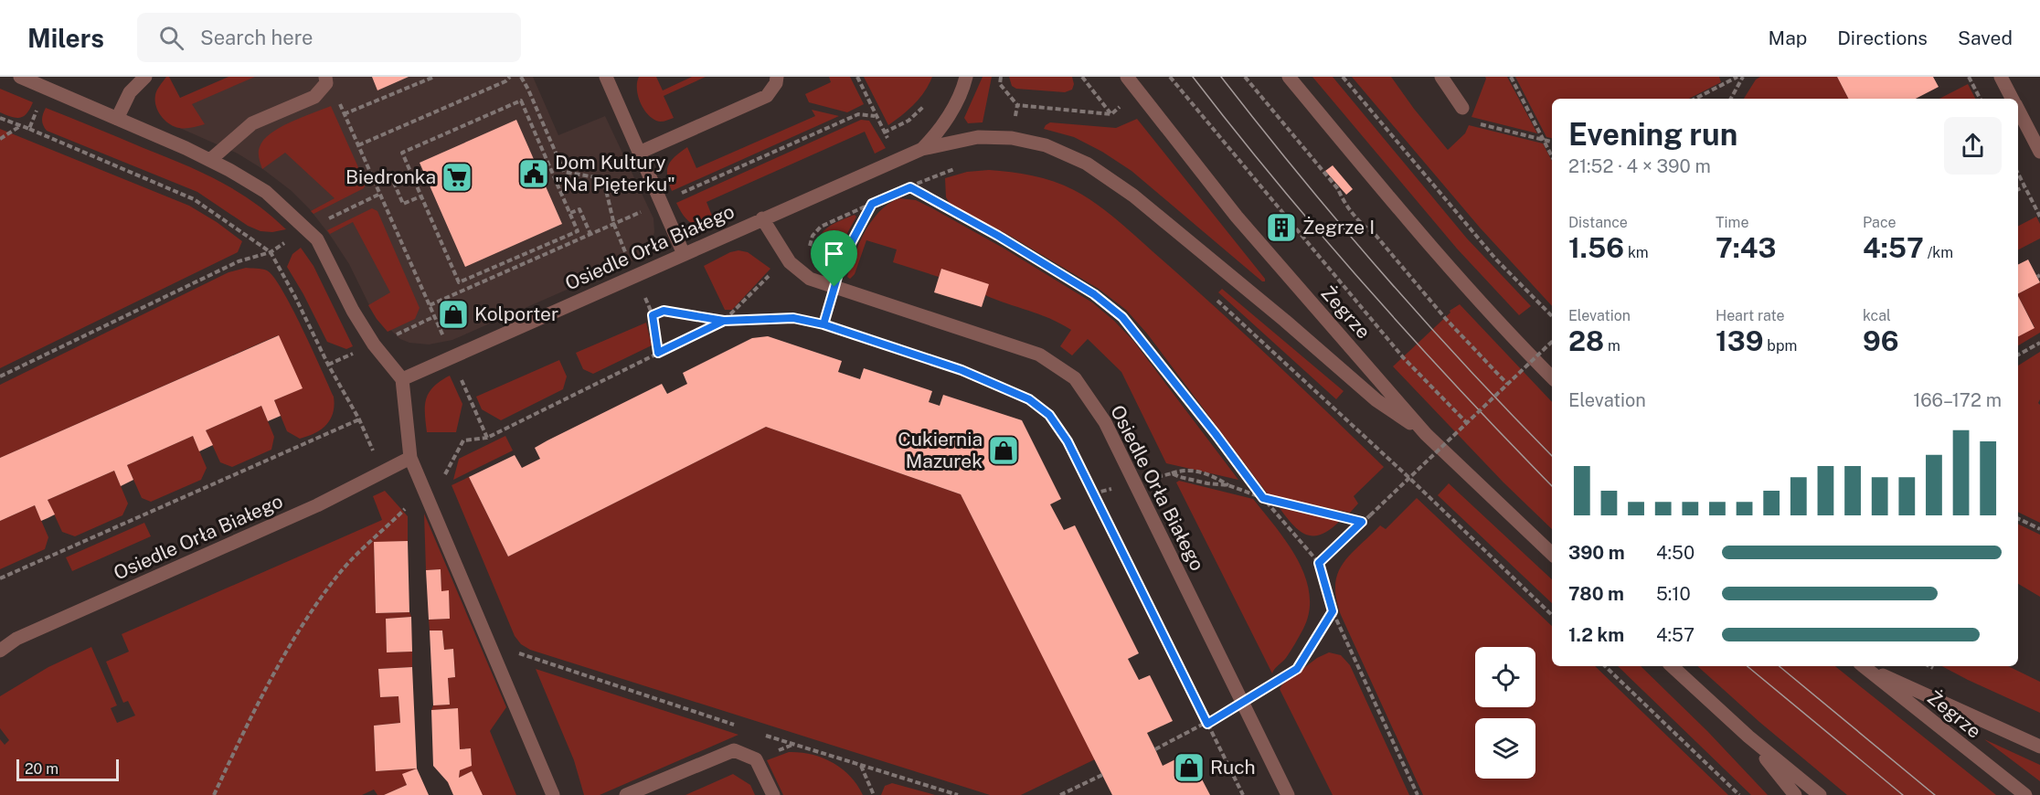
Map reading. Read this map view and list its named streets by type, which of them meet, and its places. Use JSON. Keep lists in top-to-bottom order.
{
  "streets": {
    "street": ["Osiedle Orła Białego", "Żegrze"]
  },
  "places": {
    "public building": ["Dom Kultury \"Na Pięterku\""],
    "supermarket": ["Biedronka"],
    "building": ["Żegrze I"],
    "shop": ["Kolporter", "Cukiernia Mazurek", "Ruch"]
  },
  "scale_bar": "20 m",
  "page": {
    "header": "Milers",
    "search": "Search here",
    "nav": ["Map", "Directions", "Saved"],
    "heading": ["Evening run", "21:52 · 4 × 390 m"],
    "stats": [
      ["Distance", "1.56 km"],
      ["Time", "7:43"],
      ["Pace", "4:57 /km"],
      ["Elevation", "28 m"],
      ["Heart rate", "139 bpm"],
      ["kcal", "96"]
    ],
    "chart": ["Elevation", "166–172 m"],
    "list": [
      {
        "name": "390 m",
        "note": "4:50"
      },
      {
        "name": "780 m",
        "note": "5:10"
      },
      {
        "name": "1.2 km",
        "note": "4:57"
      }
    ],
    "scale": "20 m"
  }
}
